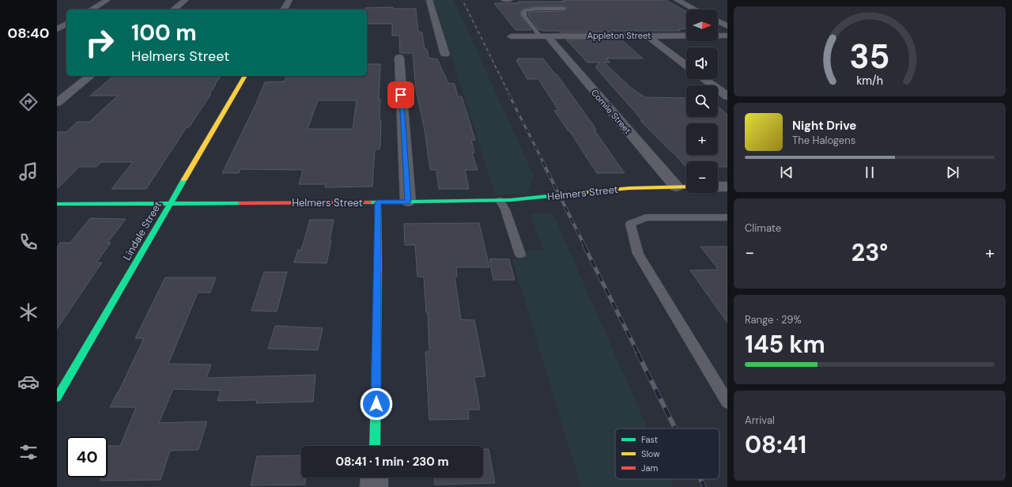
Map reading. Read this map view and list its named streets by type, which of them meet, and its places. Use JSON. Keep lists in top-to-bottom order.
{
  "streets": {
    "street": [
      "Appleton Street",
      "Comile Street",
      "Helmers Street",
      "Lindale Street"
    ]
  },
  "crossings": [
    ["Appleton Street", "Comile Street"],
    ["Comile Street", "Helmers Street"],
    ["Helmers Street", "Lindale Street"]
  ],
  "legend": ["Fast", "Slow", "Jam"],
  "north": "right",
  "page": {
    "tabs": "08:40",
    "map_buttons": ["+", "−"],
    "turn": ["100 m", "Helmers Street"],
    "song": ["Night Drive", "The Halogens"],
    "tile": [
      "Climate",
      ["Range · 29%", "145 km"],
      ["Arrival", "08:41"]
    ],
    "heat": ["−", "23°", "+"],
    "limit": "40",
    "trip": "08:41 · 1 min · 230 m",
    "gauge": ["35", "km/h"]
  }
}
